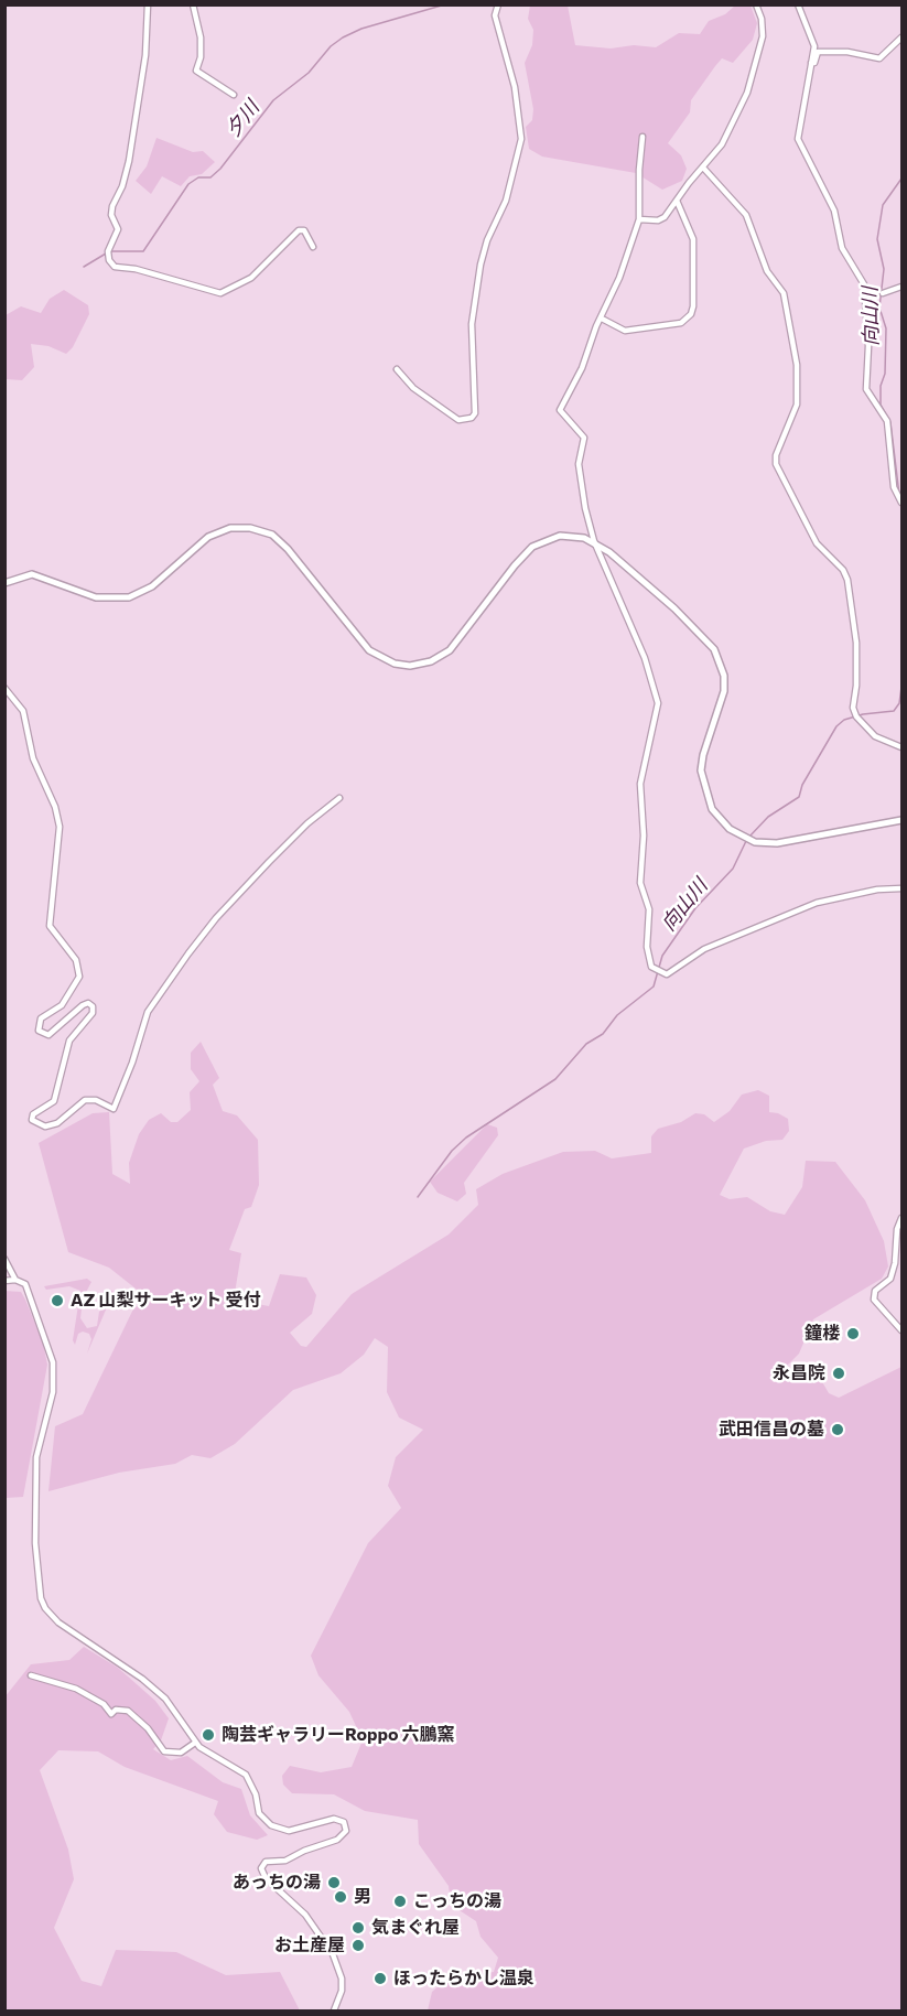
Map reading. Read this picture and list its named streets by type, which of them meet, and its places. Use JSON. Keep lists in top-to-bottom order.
{
  "water": ["夕川", "向山川"],
  "places": [
    "AZ 山梨サーキット 受付",
    "鐘楼",
    "永昌院",
    "武田信昌の墓",
    "陶芸ギャラリーRoppo 六鵬窯",
    "あっちの湯",
    "男",
    "こっちの湯",
    "気まぐれ屋",
    "お土産屋",
    "ほったらかし温泉"
  ]
}
